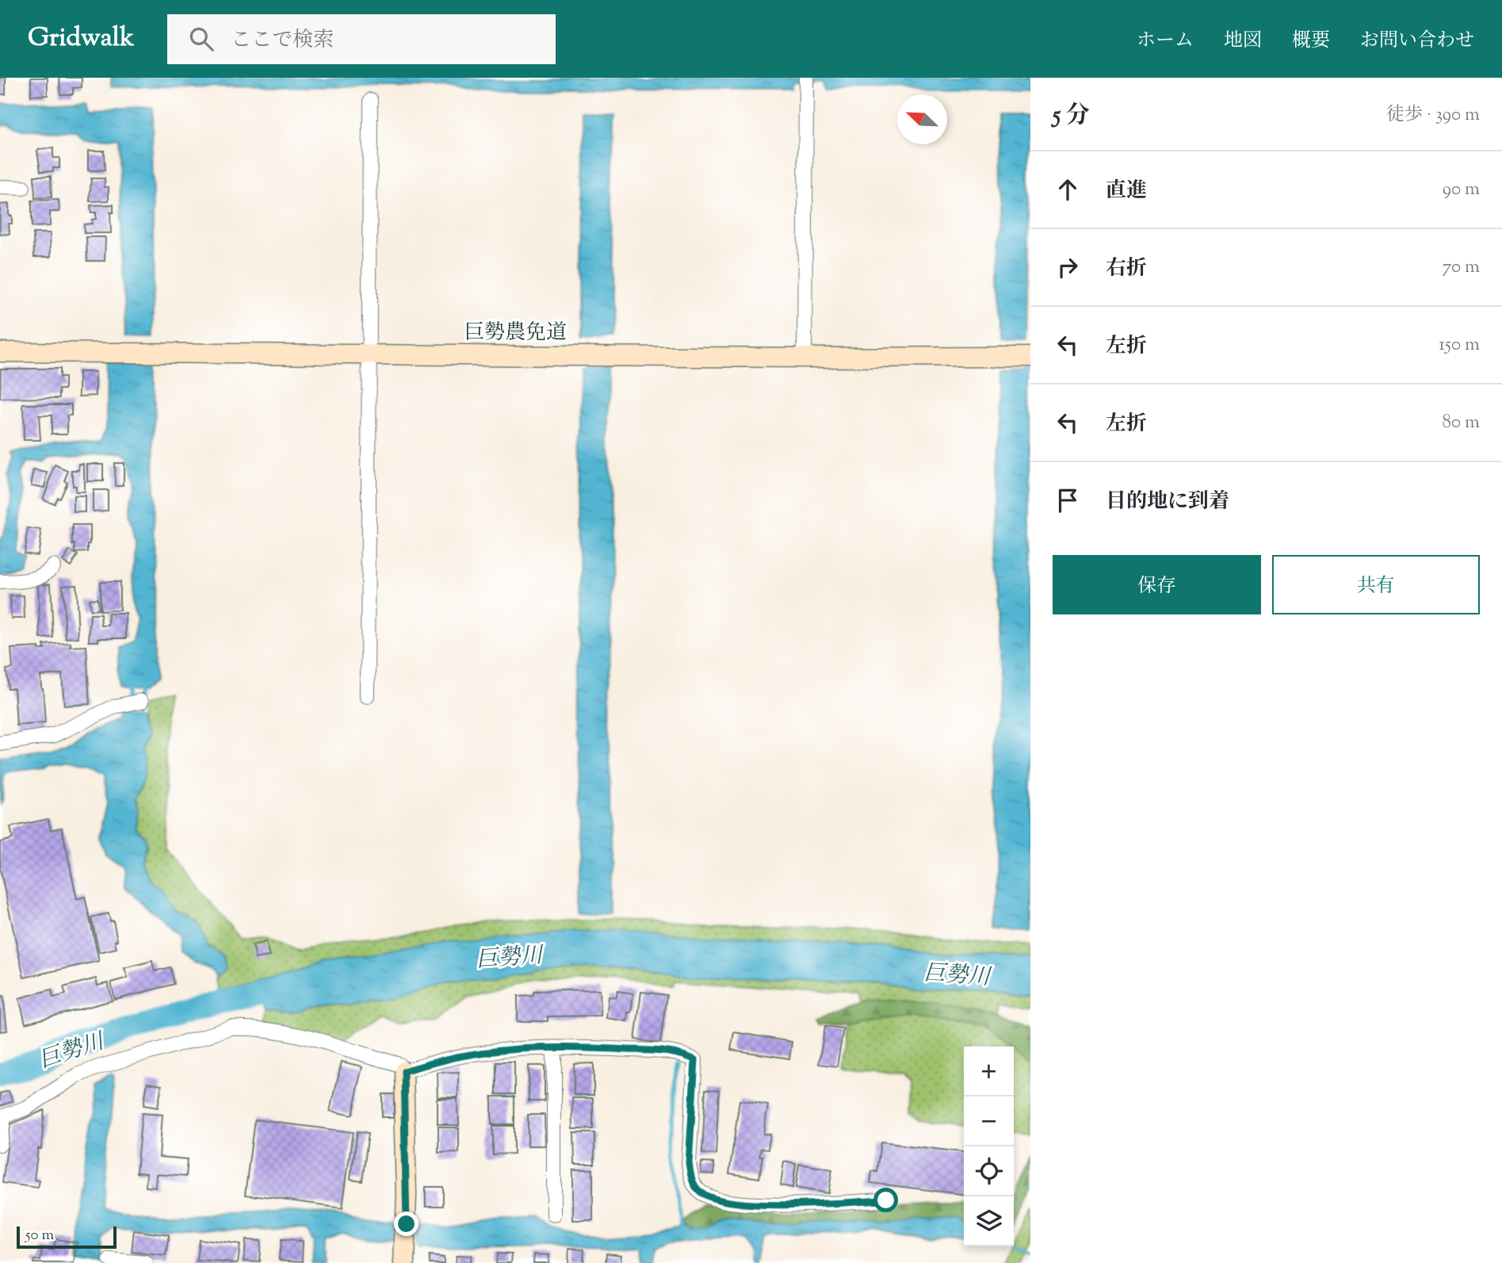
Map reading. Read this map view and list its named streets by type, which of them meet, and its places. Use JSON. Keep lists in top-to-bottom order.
{
  "streets": {
    "street": ["巨勢農免道"]
  },
  "water": ["巨勢川"],
  "scale_bar": "50 m",
  "north": "top left",
  "page": {
    "header": "Gridwalk",
    "search": "ここで検索",
    "nav": [
      "ホーム",
      "地図",
      "概要",
      "お問い合わせ"
    ],
    "heading": ["5 分", "徒歩 · 390 m"],
    "list": [
      ["直進", "90 m"],
      ["右折", "70 m"],
      ["左折", "150 m"],
      ["左折", "80 m"],
      "目的地に到着"
    ],
    "buttons": ["保存", "共有"],
    "map_buttons": ["+", "−"],
    "scale": "50 m"
  }
}
